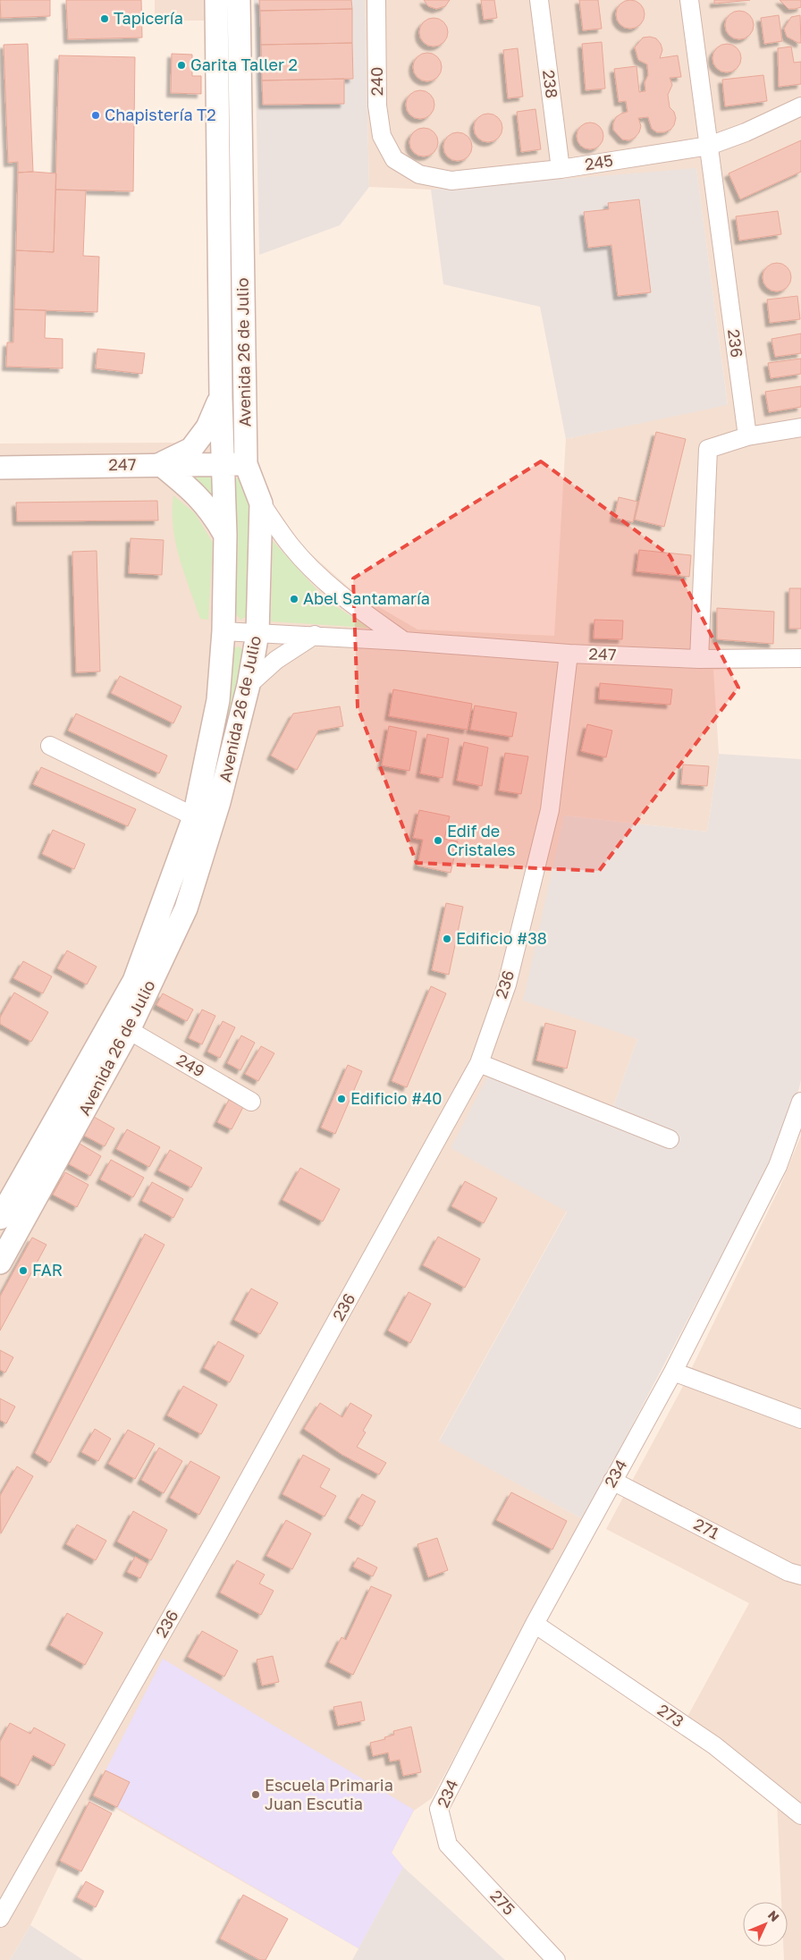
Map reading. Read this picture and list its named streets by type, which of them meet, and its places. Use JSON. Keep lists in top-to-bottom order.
{
  "streets": {
    "street": [
      "240",
      "238",
      "245",
      "236",
      "Avenida 26 de Julio",
      "247",
      "249",
      "234",
      "271",
      "273",
      "275"
    ]
  },
  "crossings": [
    ["240", "245"],
    ["238", "245"],
    ["245", "236"],
    ["236", "247"],
    ["Avenida 26 de Julio", "247"],
    ["Avenida 26 de Julio", "249"],
    ["234", "271"],
    ["234", "273"],
    ["234", "275"]
  ],
  "places": [
    "Tapicería",
    "Garita Taller 2",
    "Chapistería T2",
    "Abel Santamaría",
    "Edif de Cristales",
    "Edificio #38",
    "Edificio #40",
    "FAR",
    "Escuela Primaria Juan Escutia"
  ],
  "north": "top right"
}
